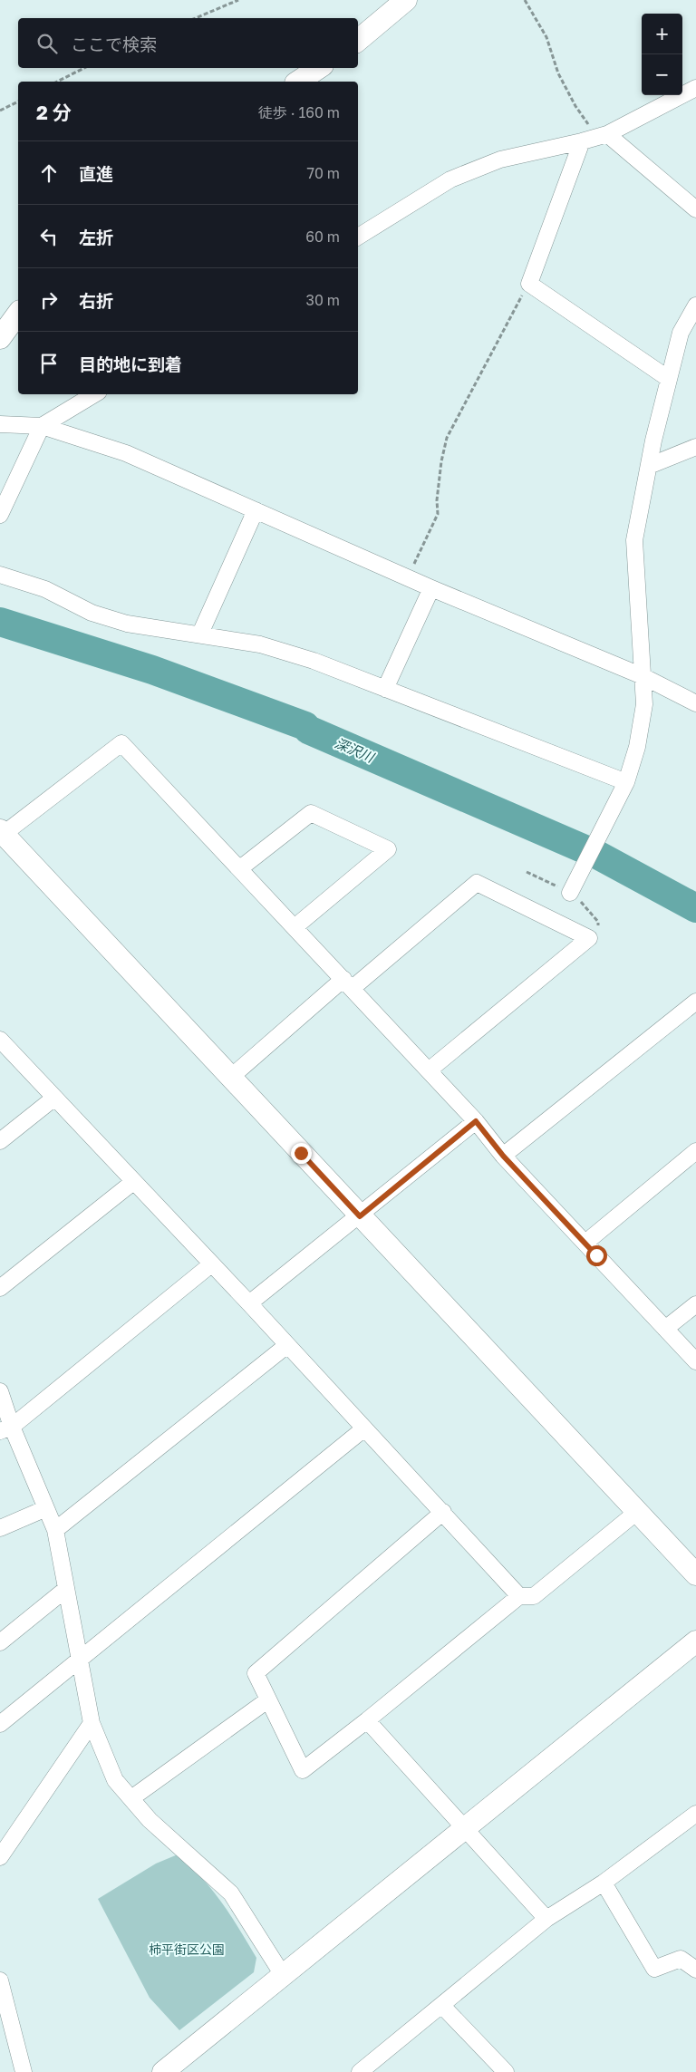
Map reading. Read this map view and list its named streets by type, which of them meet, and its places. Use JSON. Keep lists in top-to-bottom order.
{
  "water": ["深沢川"],
  "parks": ["柿平街区公園"],
  "page": {
    "map_buttons": ["+", "−"],
    "search": "ここで検索",
    "heading": ["2 分", "徒歩 · 160 m"],
    "list": [
      ["直進", "70 m"],
      ["左折", "60 m"],
      ["右折", "30 m"],
      "目的地に到着"
    ]
  }
}
